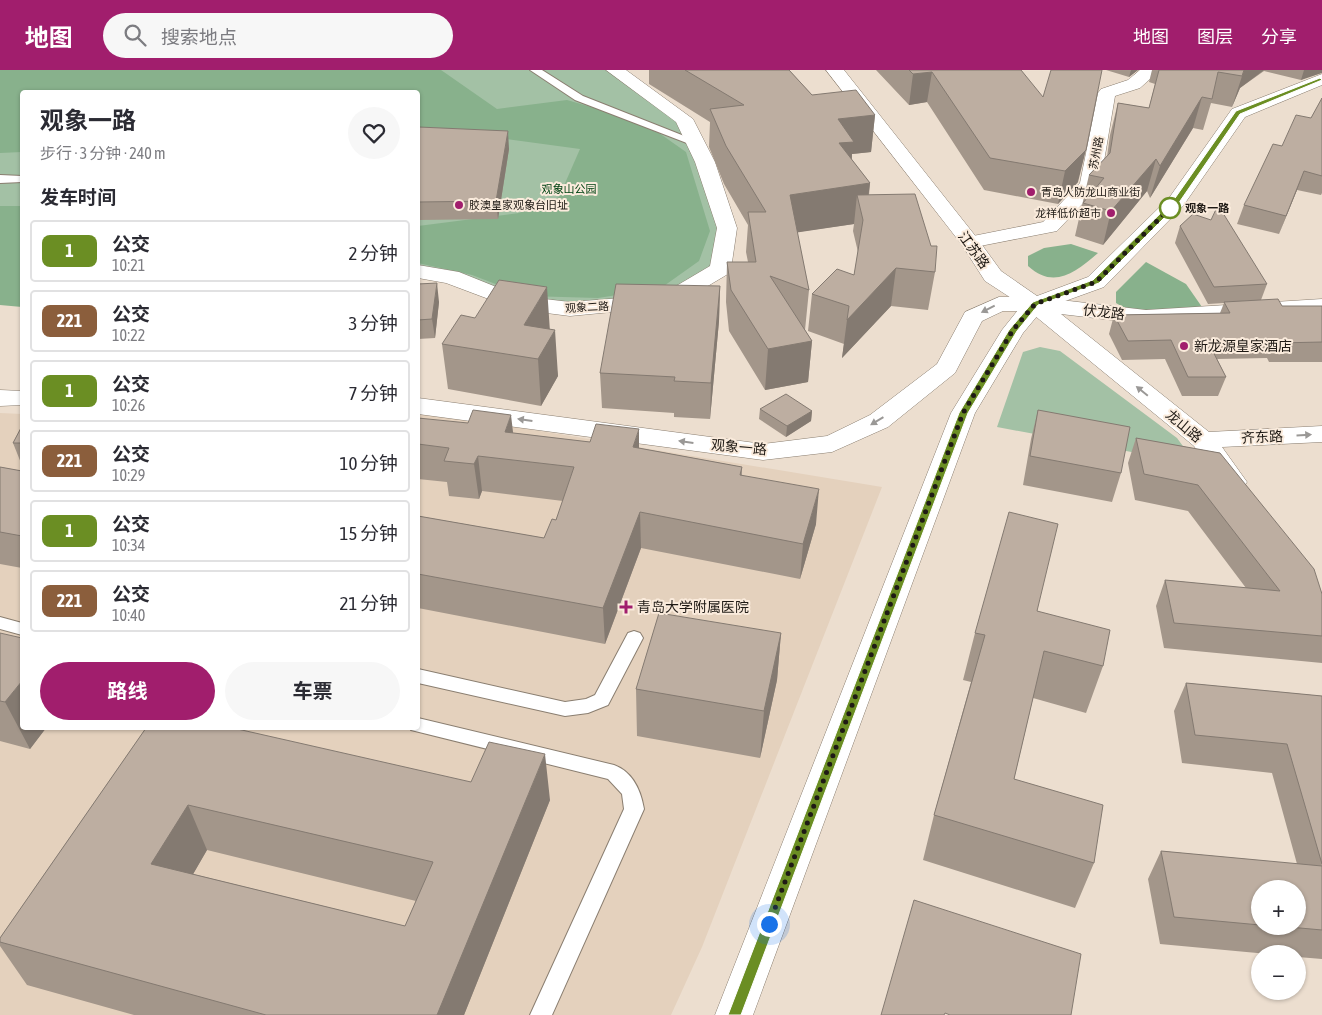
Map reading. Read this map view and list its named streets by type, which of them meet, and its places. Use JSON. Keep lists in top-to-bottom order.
{
  "streets": {
    "street": [
      "苏州路",
      "江苏路",
      "观象二路",
      "伏龙路",
      "龙山路",
      "齐东路",
      "观象一路"
    ]
  },
  "crossings": [
    ["苏州路", "江苏路"],
    ["江苏路", "伏龙路"],
    ["江苏路", "龙山路"],
    ["江苏路", "观象一路"],
    ["伏龙路", "龙山路"],
    ["伏龙路", "观象一路"],
    ["龙山路", "齐东路"],
    ["龙山路", "观象一路"]
  ],
  "one_way": ["龙山路", "齐东路", "观象一路"],
  "parks": ["观象山公园"],
  "places": {
    "other": [
      "青岛人防龙山商业街",
      "胶澳皇家观象台旧址",
      "观象一路",
      "龙祥低价超市",
      "新龙源皇家酒店"
    ],
    "health": ["青岛大学附属医院"]
  },
  "lines": ["bus line 1"],
  "page": {
    "header": "地图",
    "search": "搜索地点",
    "nav": ["地图", "图层", "分享"],
    "heading": [
      ["观象一路", "步行 · 3 分钟 · 240 m"],
      "发车时间"
    ],
    "list": [
      {
        "mark": "1",
        "name": "公交",
        "note": "10:21",
        "value": "2 分钟"
      },
      {
        "mark": "221",
        "name": "公交",
        "note": "10:22",
        "value": "3 分钟"
      },
      {
        "mark": "1",
        "name": "公交",
        "note": "10:26",
        "value": "7 分钟"
      },
      {
        "mark": "221",
        "name": "公交",
        "note": "10:29",
        "value": "10 分钟"
      },
      {
        "mark": "1",
        "name": "公交",
        "note": "10:34",
        "value": "15 分钟"
      },
      {
        "mark": "221",
        "name": "公交",
        "note": "10:40",
        "value": "21 分钟"
      }
    ],
    "buttons": ["路线", "车票"],
    "map_buttons": ["+", "−"]
  }
}
